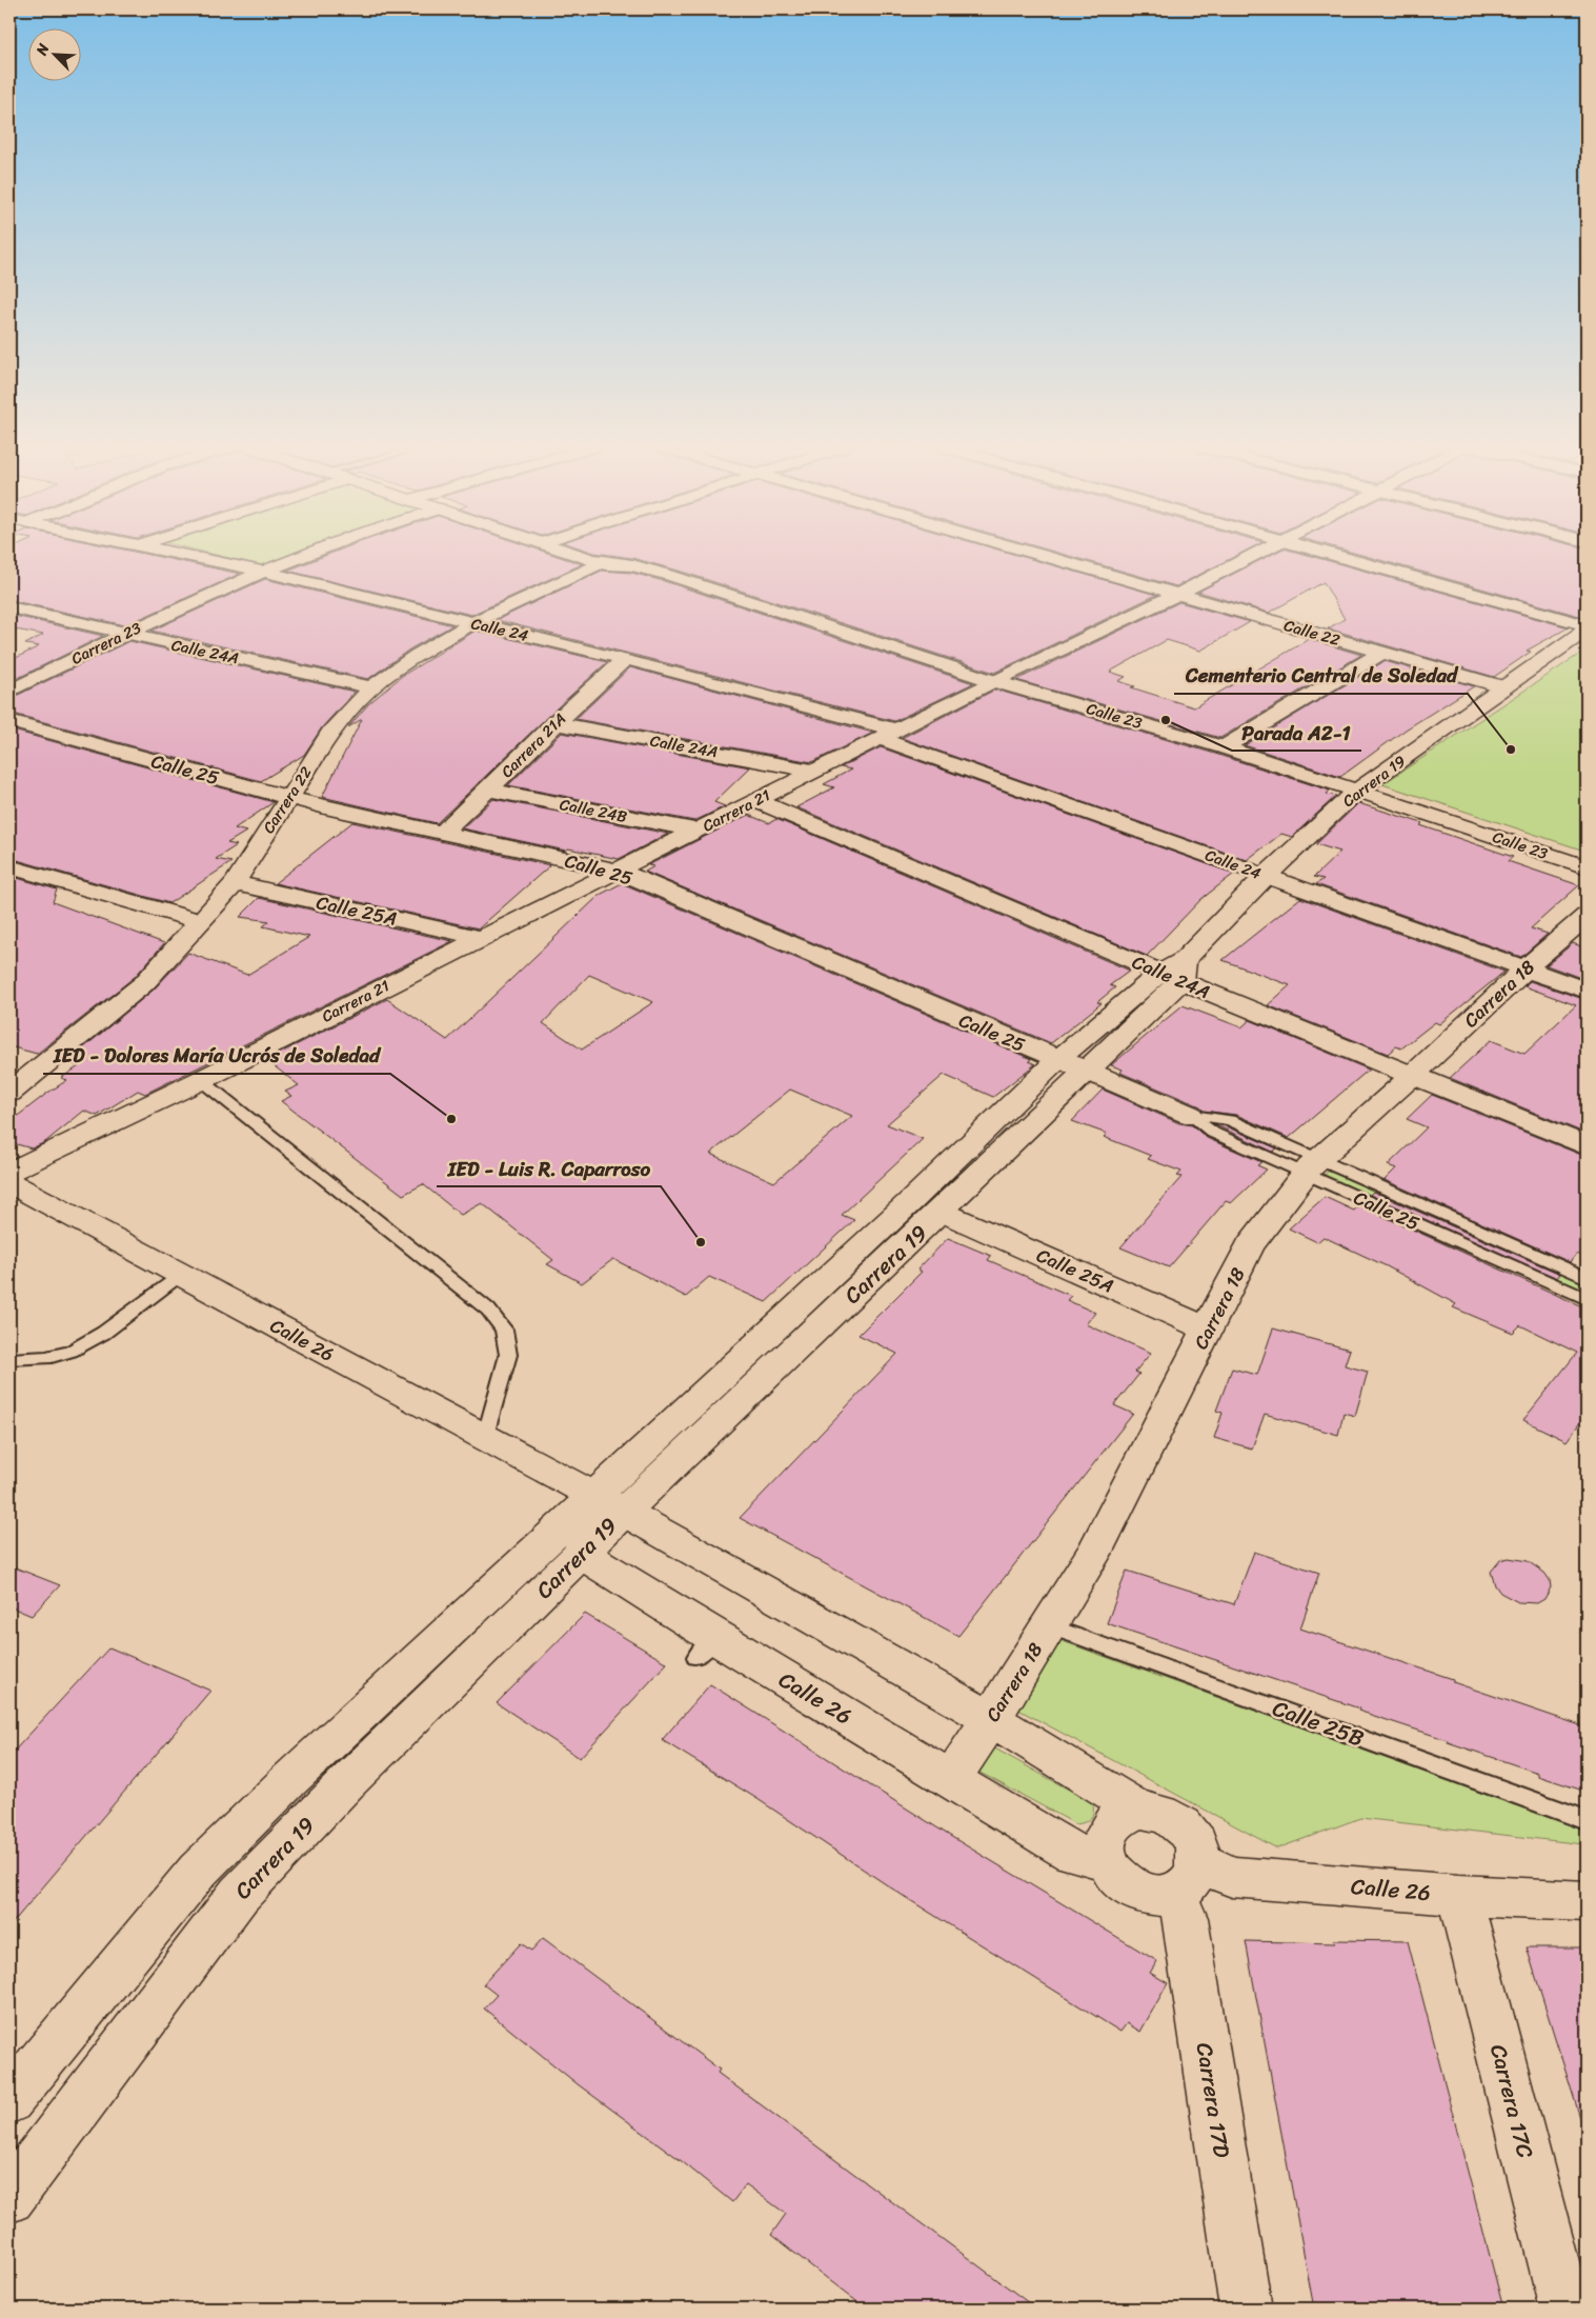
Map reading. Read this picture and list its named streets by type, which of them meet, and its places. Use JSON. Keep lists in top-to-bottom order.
{
  "streets": {
    "street": [
      "Calle 24",
      "Calle 22",
      "Carrera 23",
      "Calle 24A",
      "Calle 23",
      "Carrera 21A",
      "Calle 25",
      "Carrera 19",
      "Carrera 22",
      "Calle 24B",
      "Carrera 21",
      "Calle 25A",
      "Carrera 18",
      "Calle 26",
      "Carrera 17D",
      "Carrera 17C"
    ],
    "lane": ["Calle 25B"]
  },
  "crossings": [
    ["Calle 24", "Carrera 23"],
    ["Calle 24", "Carrera 21A"],
    ["Calle 24", "Carrera 19"],
    ["Calle 24", "Carrera 22"],
    ["Calle 24", "Carrera 21"],
    ["Calle 24", "Carrera 18"],
    ["Calle 22", "Carrera 19"],
    ["Calle 22", "Carrera 21"],
    ["Carrera 23", "Calle 24A"],
    ["Calle 24A", "Carrera 21A"],
    ["Calle 24A", "Carrera 19"],
    ["Calle 24A", "Carrera 22"],
    ["Calle 24A", "Carrera 21"],
    ["Calle 24A", "Carrera 18"],
    ["Calle 23", "Carrera 19"],
    ["Calle 23", "Carrera 22"],
    ["Calle 23", "Carrera 21"],
    ["Carrera 21A", "Calle 25"],
    ["Carrera 21A", "Calle 24B"],
    ["Calle 25", "Carrera 19"],
    ["Calle 25", "Carrera 22"],
    ["Calle 25", "Carrera 21"],
    ["Calle 25", "Carrera 18"],
    ["Carrera 19", "Calle 25A"],
    ["Carrera 19", "Calle 26"],
    ["Carrera 22", "Calle 25A"],
    ["Calle 24B", "Carrera 21"],
    ["Carrera 21", "Calle 25A"],
    ["Calle 25A", "Carrera 18"],
    ["Carrera 18", "Calle 26"],
    ["Carrera 18", "Calle 25B"],
    ["Calle 26", "Carrera 17D"],
    ["Calle 26", "Carrera 17C"]
  ],
  "places": [
    "Parada A2-1",
    "Cementerio Central de Soledad",
    "IED - Dolores María Ucrós de Soledad",
    "IED - Luis R. Caparroso"
  ],
  "north": "top left"
}
